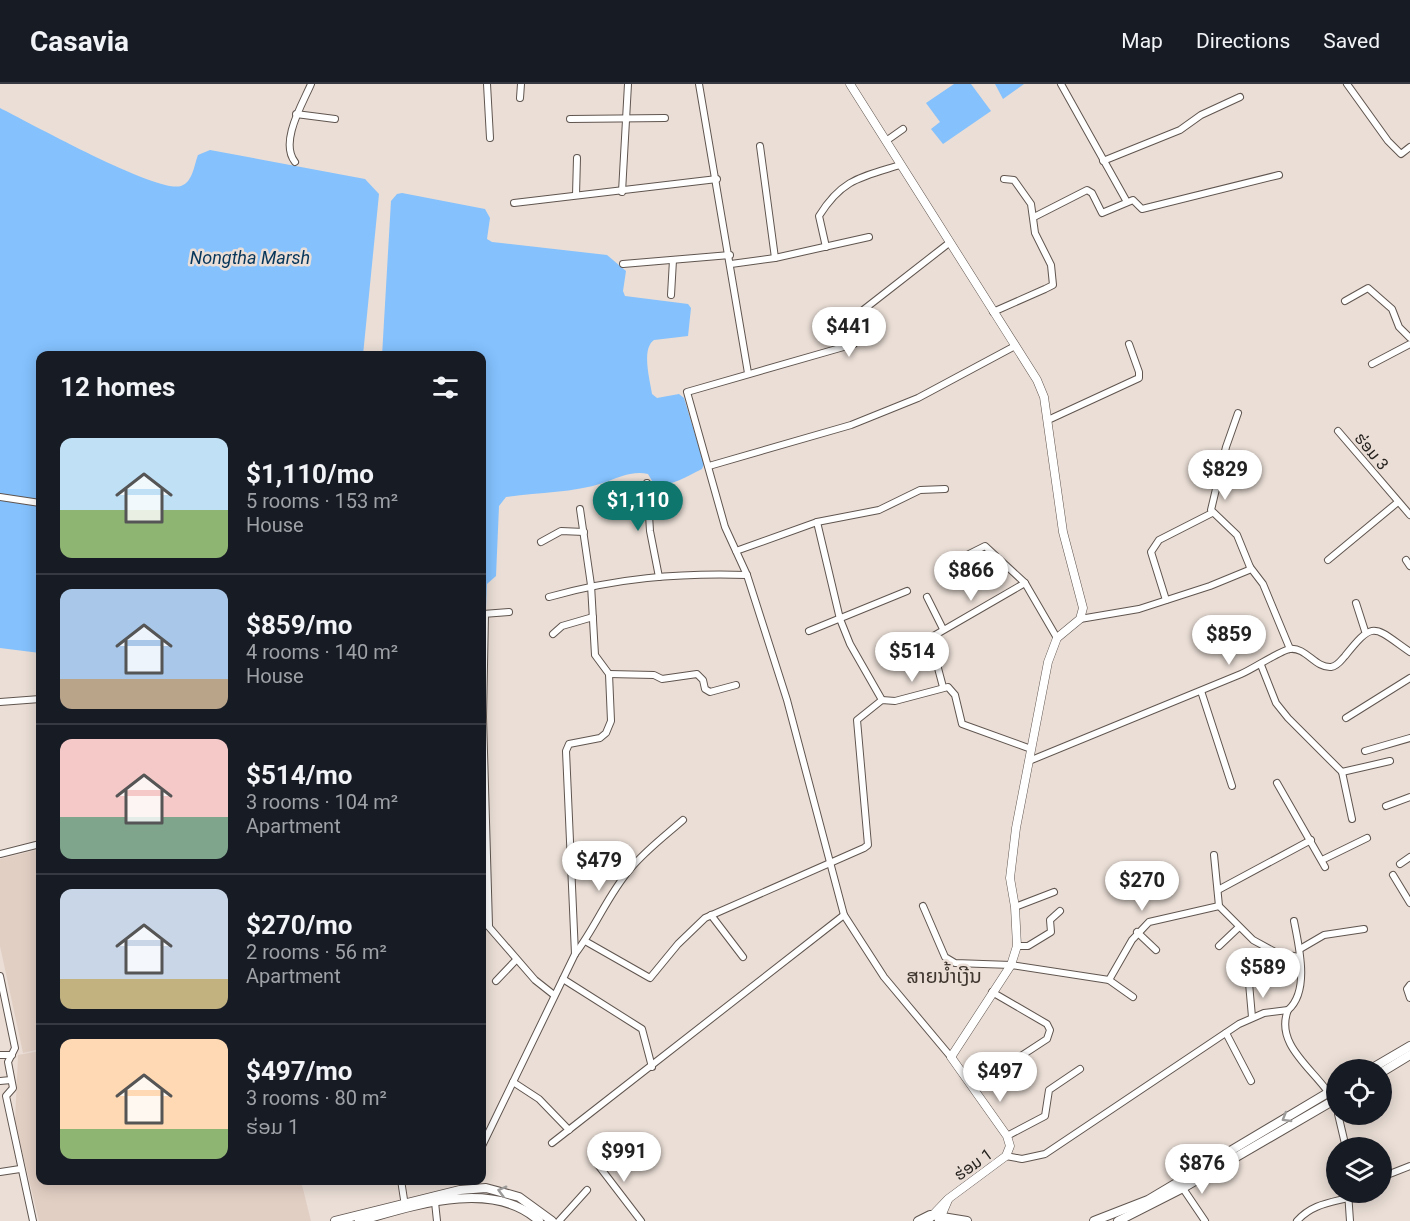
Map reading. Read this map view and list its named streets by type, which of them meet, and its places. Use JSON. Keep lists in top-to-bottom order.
{
  "streets": {
    "street": ["ຮ່ອມ 3", "ຮ່ອມ 1"]
  },
  "districts": ["ສາຍນ້ຳເງີນ"],
  "water": ["Nongtha Marsh"],
  "page": {
    "header": "Casavia",
    "nav": ["Map", "Directions", "Saved"],
    "price": [
      "$441",
      "$829",
      "$1,110",
      "$866",
      "$859",
      "$514",
      "$479",
      "$270",
      "$589",
      "$497",
      "$991",
      "$876"
    ],
    "heading": "12 homes",
    "list": [
      {
        "name": "$1,110/mo",
        "note": "5 rooms · 153 m² · House"
      },
      {
        "name": "$859/mo",
        "note": "4 rooms · 140 m² · House"
      },
      {
        "name": "$514/mo",
        "note": "3 rooms · 104 m² · Apartment"
      },
      {
        "name": "$270/mo",
        "note": "2 rooms · 56 m² · Apartment"
      },
      {
        "name": "$497/mo",
        "note": "3 rooms · 80 m² · ຮ່ອມ 1"
      }
    ]
  }
}
